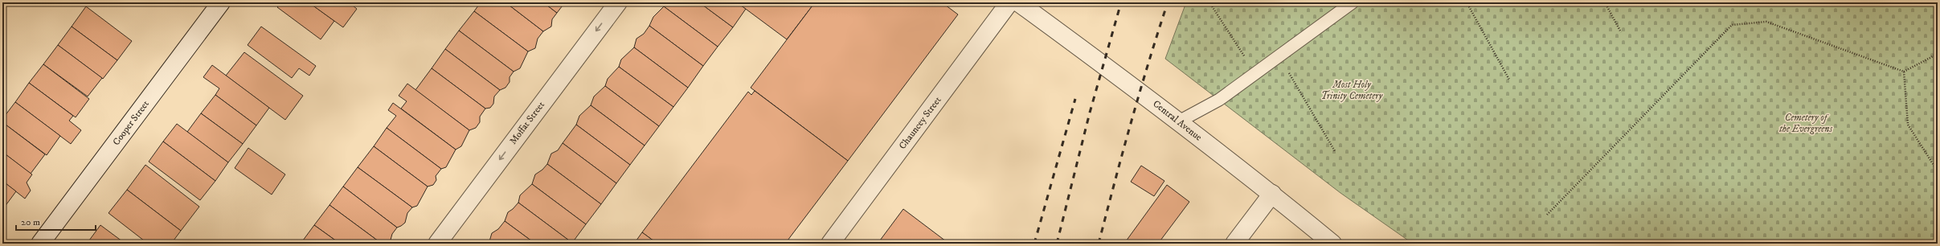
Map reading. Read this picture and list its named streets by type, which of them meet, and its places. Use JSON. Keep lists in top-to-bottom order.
{
  "streets": {
    "street": [
      "Central Avenue",
      "Cooper Street",
      "Moffat Street",
      "Chauncey Street"
    ]
  },
  "one_way": ["Moffat Street"],
  "parks": ["Most Holy Trinity Cemetery", "Cemetery of the Evergreens"],
  "scale_bar": "20 m"
}
